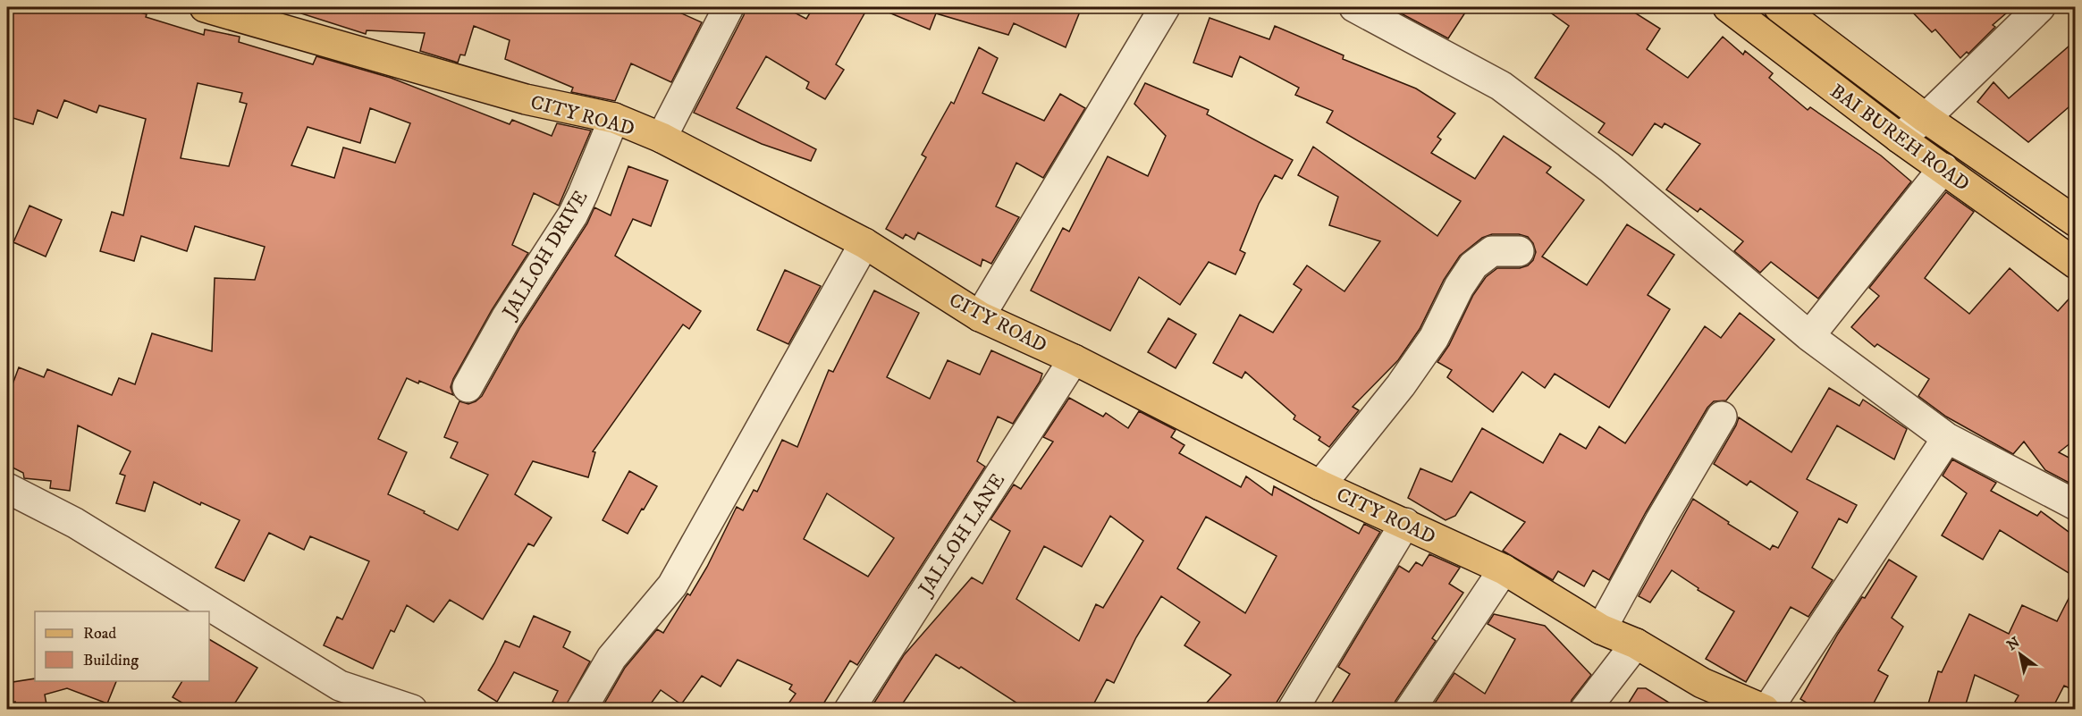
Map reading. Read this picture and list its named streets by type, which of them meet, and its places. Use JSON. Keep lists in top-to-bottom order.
{
  "streets": {
    "main road": ["CITY ROAD", "BAI BUREH ROAD"],
    "street": ["JALLOH DRIVE", "JALLOH LANE"]
  },
  "crossings": [
    ["CITY ROAD", "JALLOH DRIVE"],
    ["CITY ROAD", "JALLOH LANE"]
  ],
  "legend": ["Road", "Building"],
  "north": "top left"
}
